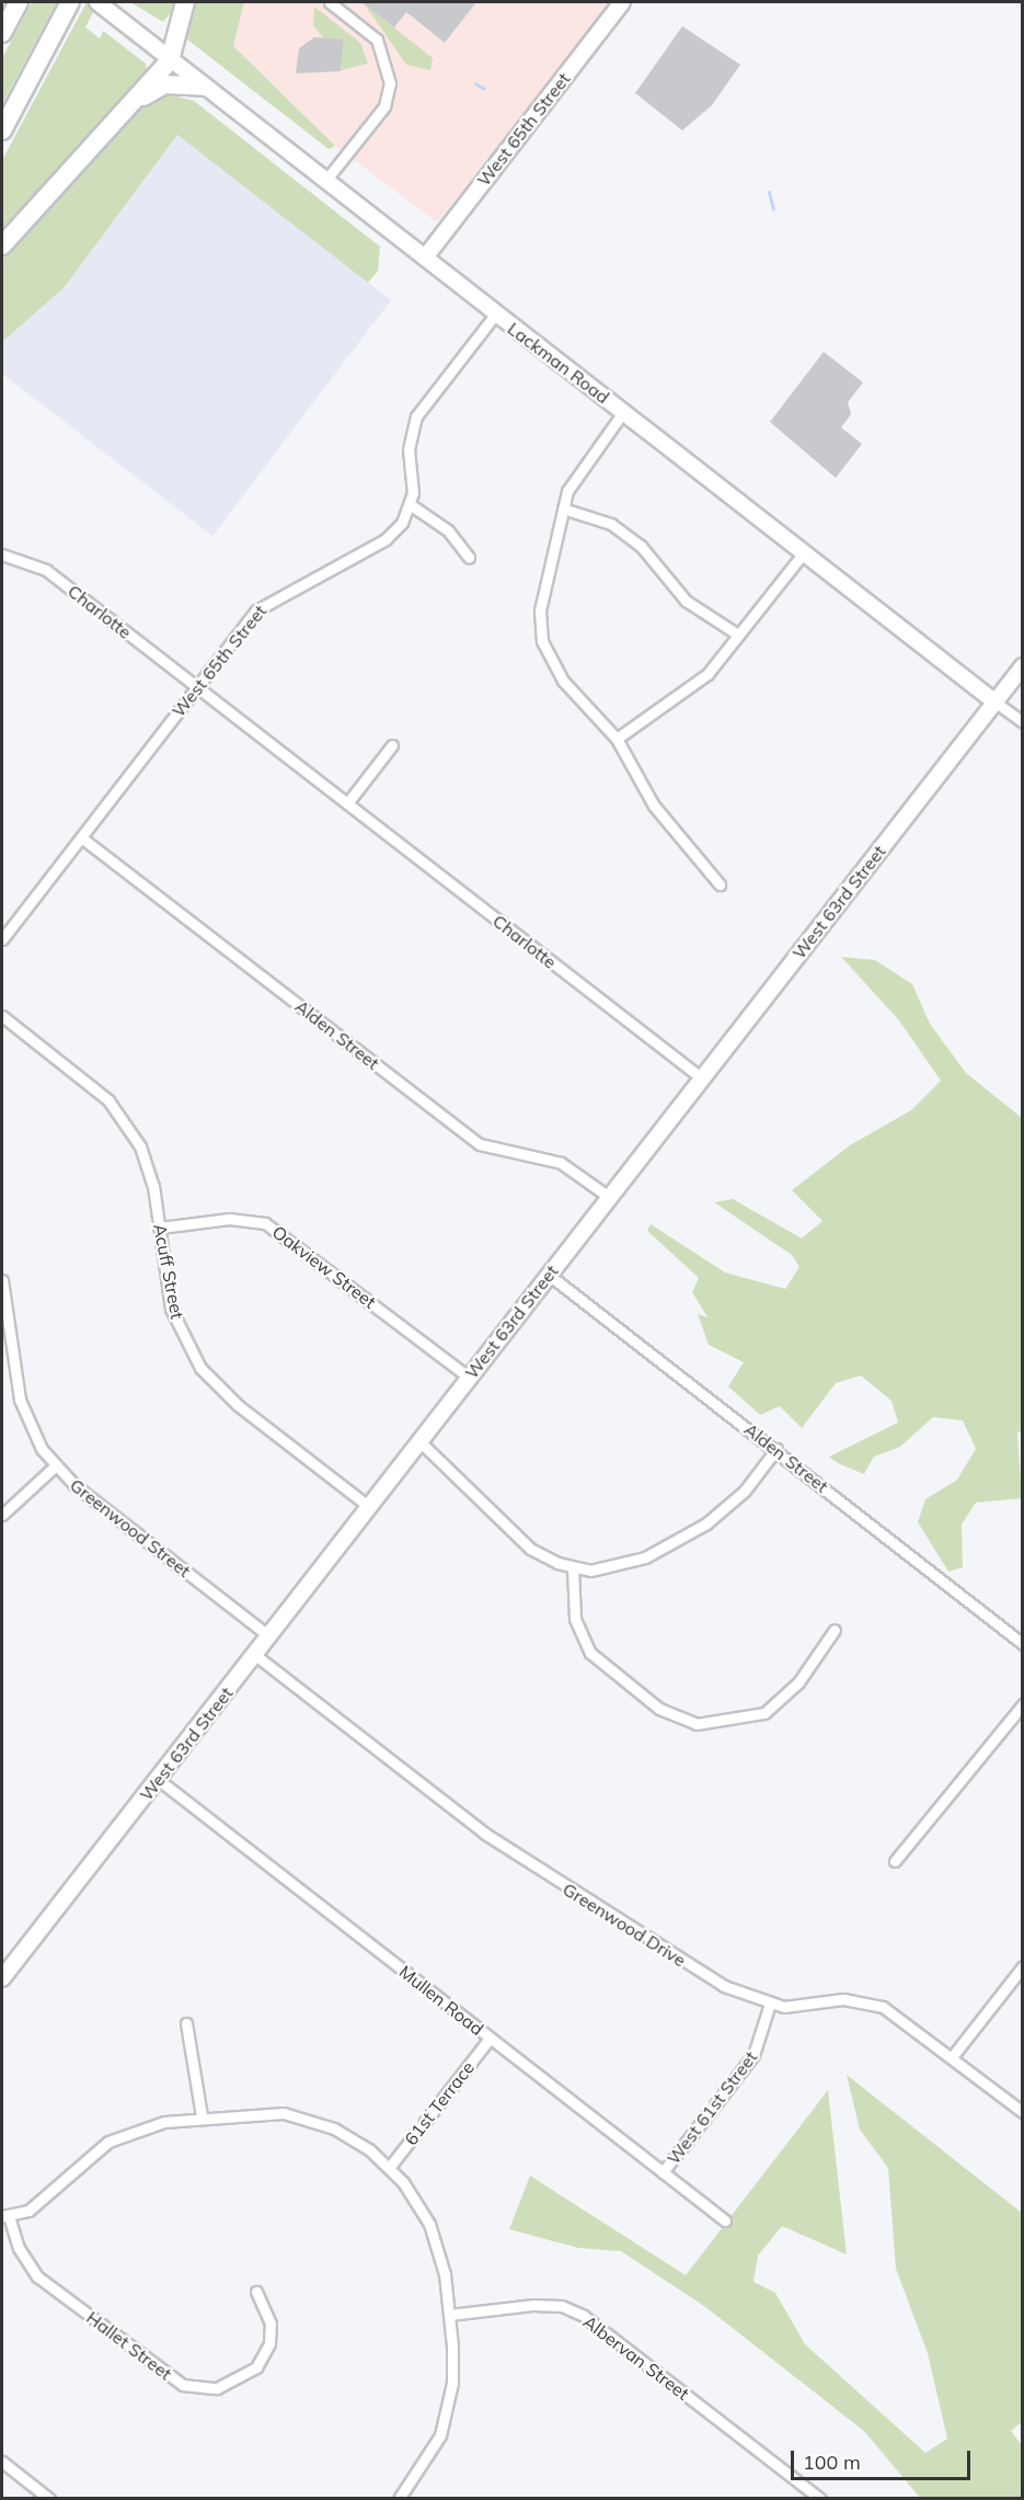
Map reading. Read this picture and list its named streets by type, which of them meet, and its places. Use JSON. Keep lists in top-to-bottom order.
{
  "streets": {
    "street": [
      "West 65th Street",
      "Lackman Road",
      "Charlotte",
      "West 63rd Street",
      "Alden Street",
      "Oakview Street",
      "Acuff Street",
      "Greenwood Street",
      "Greenwood Drive",
      "Mullen Road",
      "61st Terrace",
      "West 61st Street",
      "Hallet Street",
      "Albervan Street"
    ]
  },
  "crossings": [
    ["West 65th Street", "Lackman Road"],
    ["West 65th Street", "Charlotte"],
    ["West 65th Street", "Alden Street"],
    ["Lackman Road", "West 63rd Street"],
    ["Charlotte", "West 63rd Street"],
    ["West 63rd Street", "Alden Street"],
    ["West 63rd Street", "Oakview Street"],
    ["West 63rd Street", "Acuff Street"],
    ["West 63rd Street", "Greenwood Street"],
    ["West 63rd Street", "Greenwood Drive"],
    ["West 63rd Street", "Mullen Road"],
    ["Oakview Street", "Acuff Street"],
    ["Greenwood Drive", "West 61st Street"],
    ["Mullen Road", "61st Terrace"],
    ["Mullen Road", "West 61st Street"]
  ],
  "scale_bar": "100 m"
}
